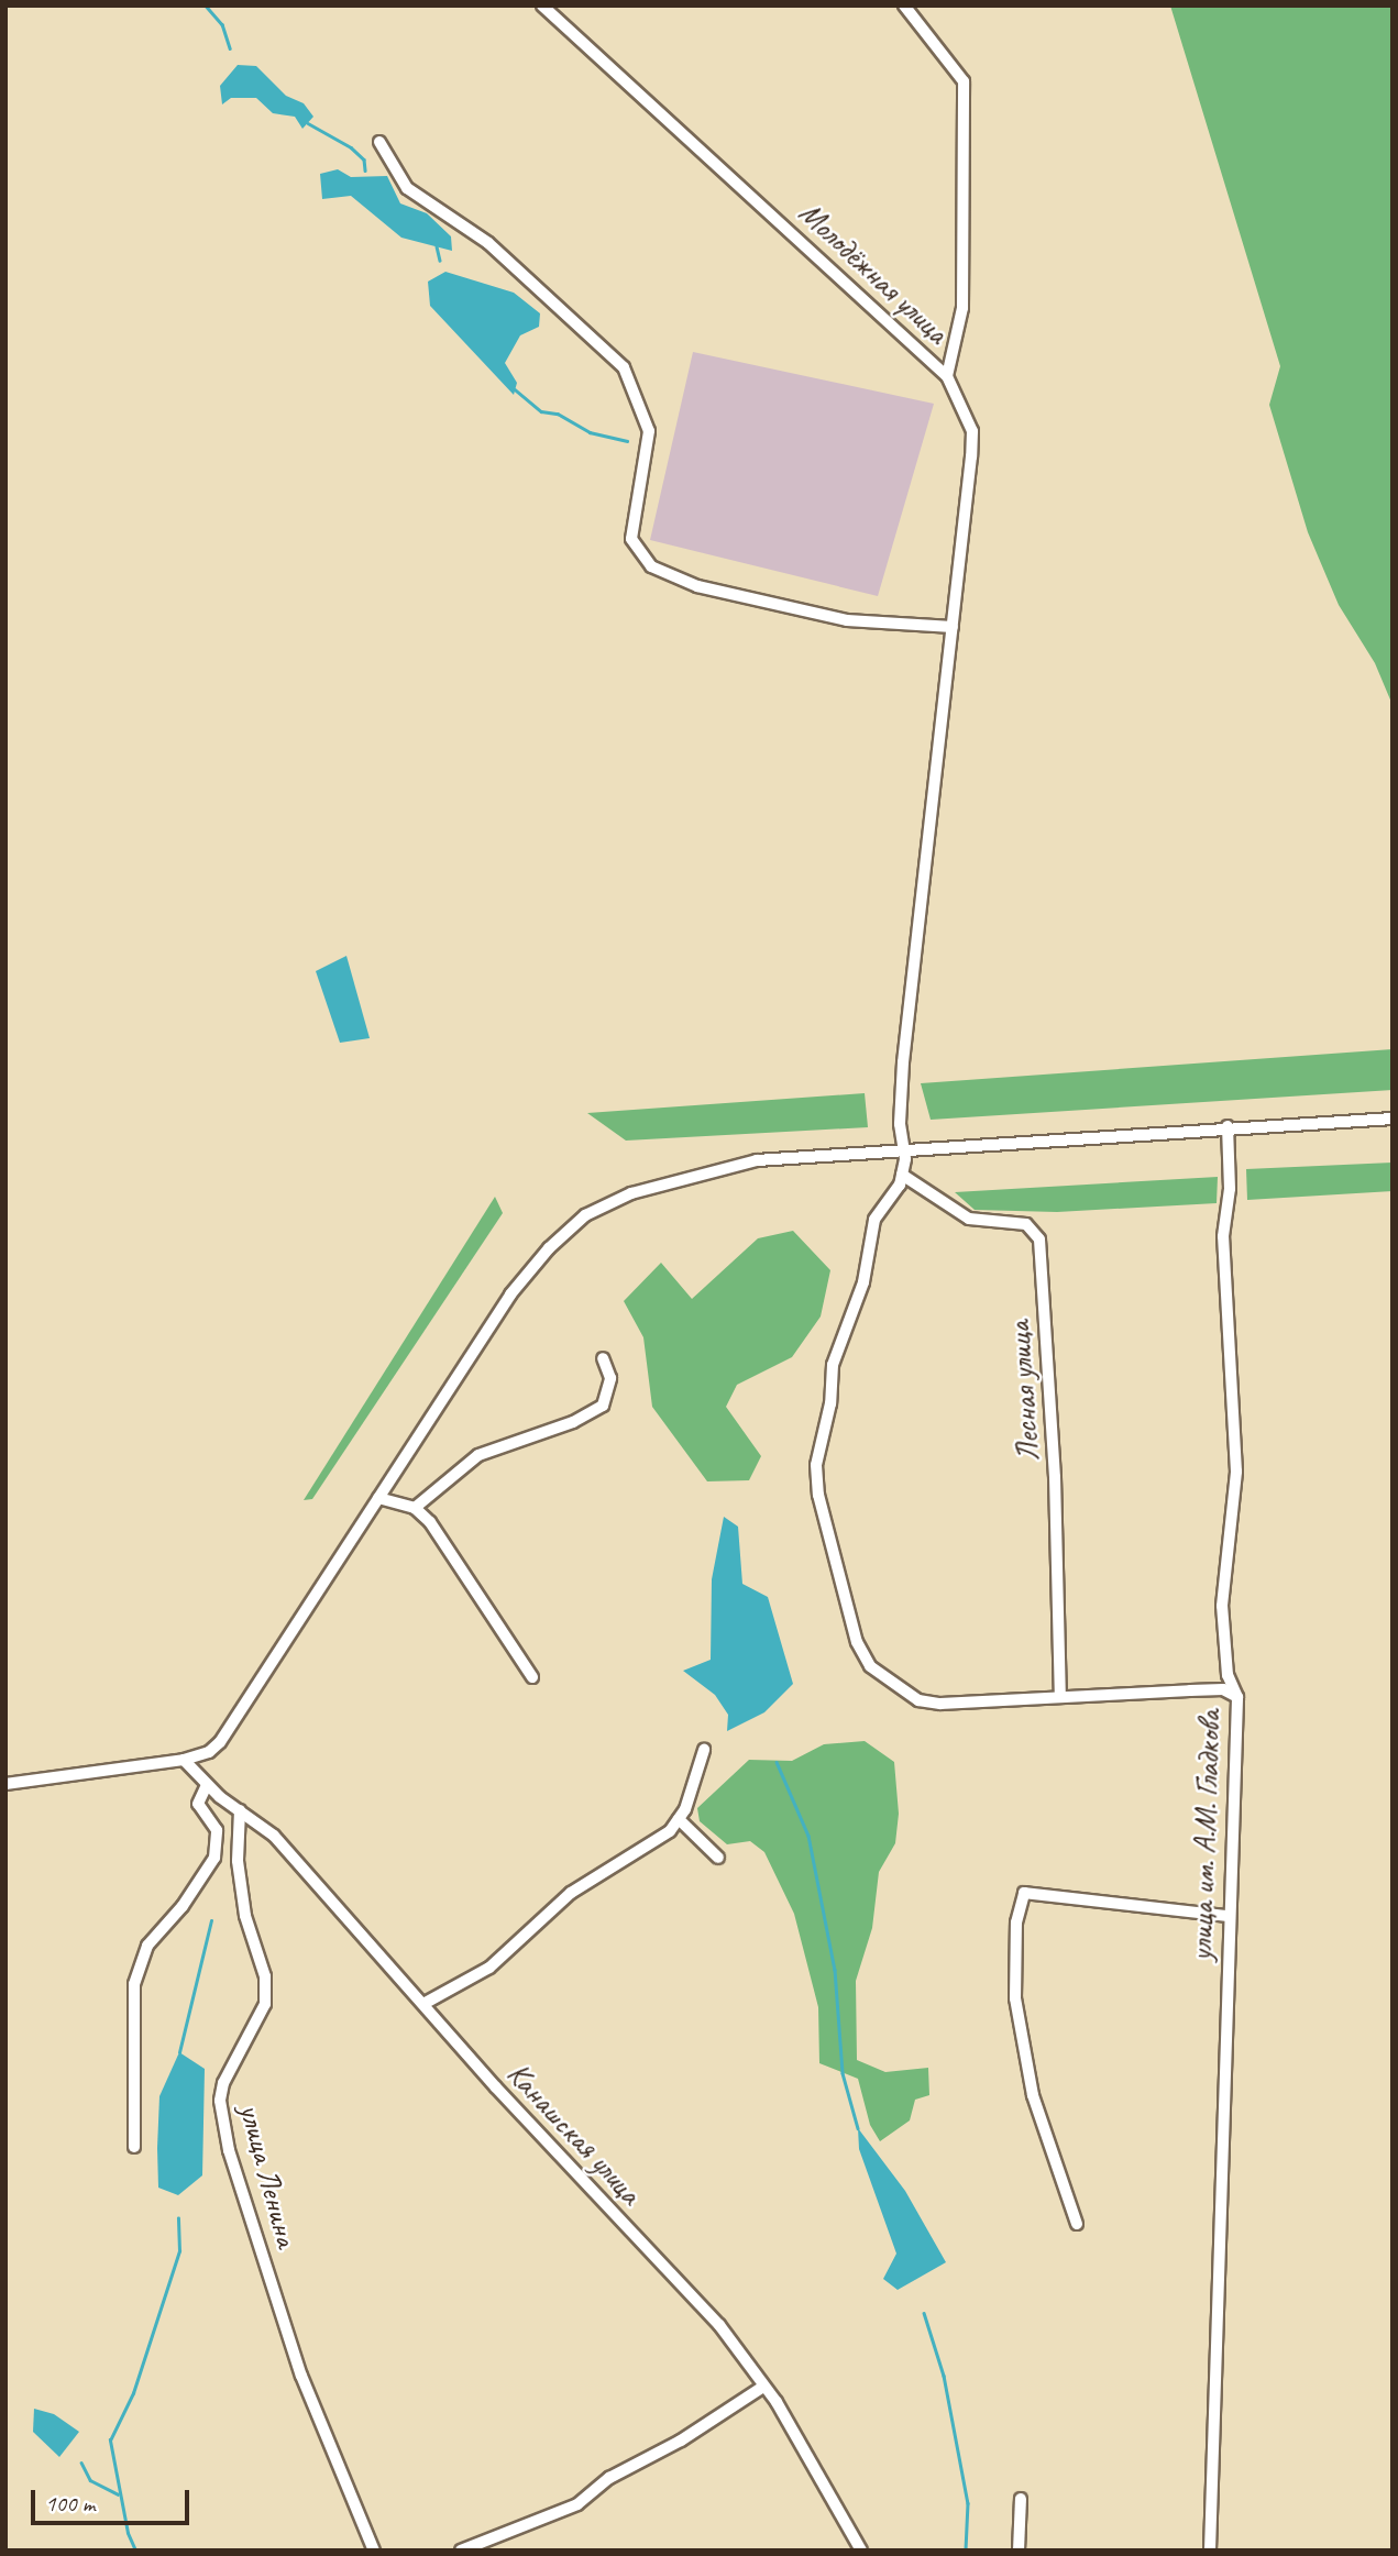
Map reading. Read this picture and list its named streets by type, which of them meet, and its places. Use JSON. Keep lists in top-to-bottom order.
{
  "streets": {
    "street": [
      "Молодёжная улица",
      "Лесная улица",
      "улица им. А.М. Гладкова",
      "Канашская улица",
      "улица Ленина"
    ]
  },
  "crossings": [
    ["Канашская улица", "улица Ленина"]
  ],
  "scale_bar": "100 m"
}
